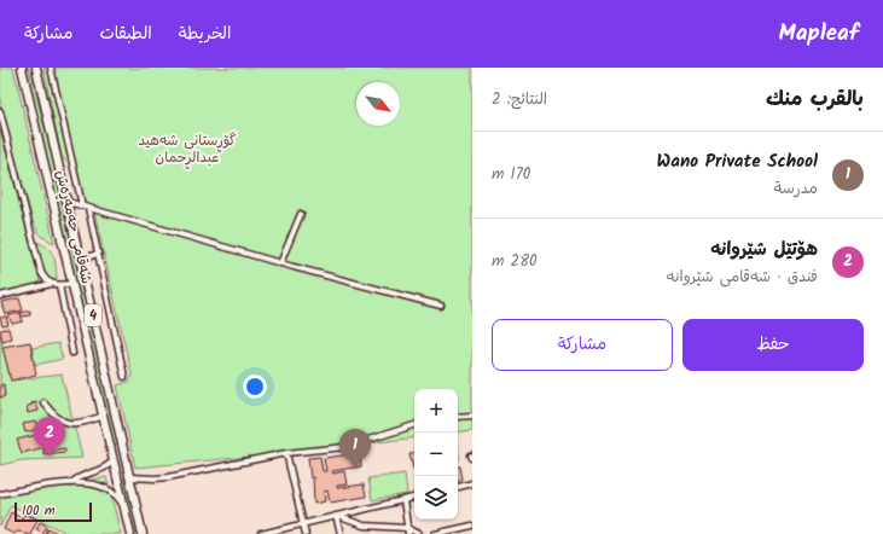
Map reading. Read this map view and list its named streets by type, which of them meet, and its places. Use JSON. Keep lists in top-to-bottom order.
{
  "streets": {
    "highway": ["شەقامی حەمەڕەش", "4"]
  },
  "parks": ["گۆڕستانی شەهید عبدالڕحمان"],
  "scale_bar": "100 m",
  "north": "bottom right",
  "page": {
    "header": "Mapleaf",
    "nav": ["الخريطة", "الطبقات", "مشاركة"],
    "heading": ["بالقرب منك", "النتائج: 2"],
    "list": [
      {
        "mark": "1",
        "name": "Wano Private School",
        "note": "مدرسة",
        "value": "170 m"
      },
      {
        "mark": "2",
        "name": "هۆتێل شێروانە",
        "note": "فندق · شەقامی شێروانە",
        "value": "280 m"
      }
    ],
    "buttons": ["حفظ", "مشاركة"],
    "map_buttons": ["+", "−"],
    "pins": ["2", "1"],
    "scale": "100 m"
  }
}
